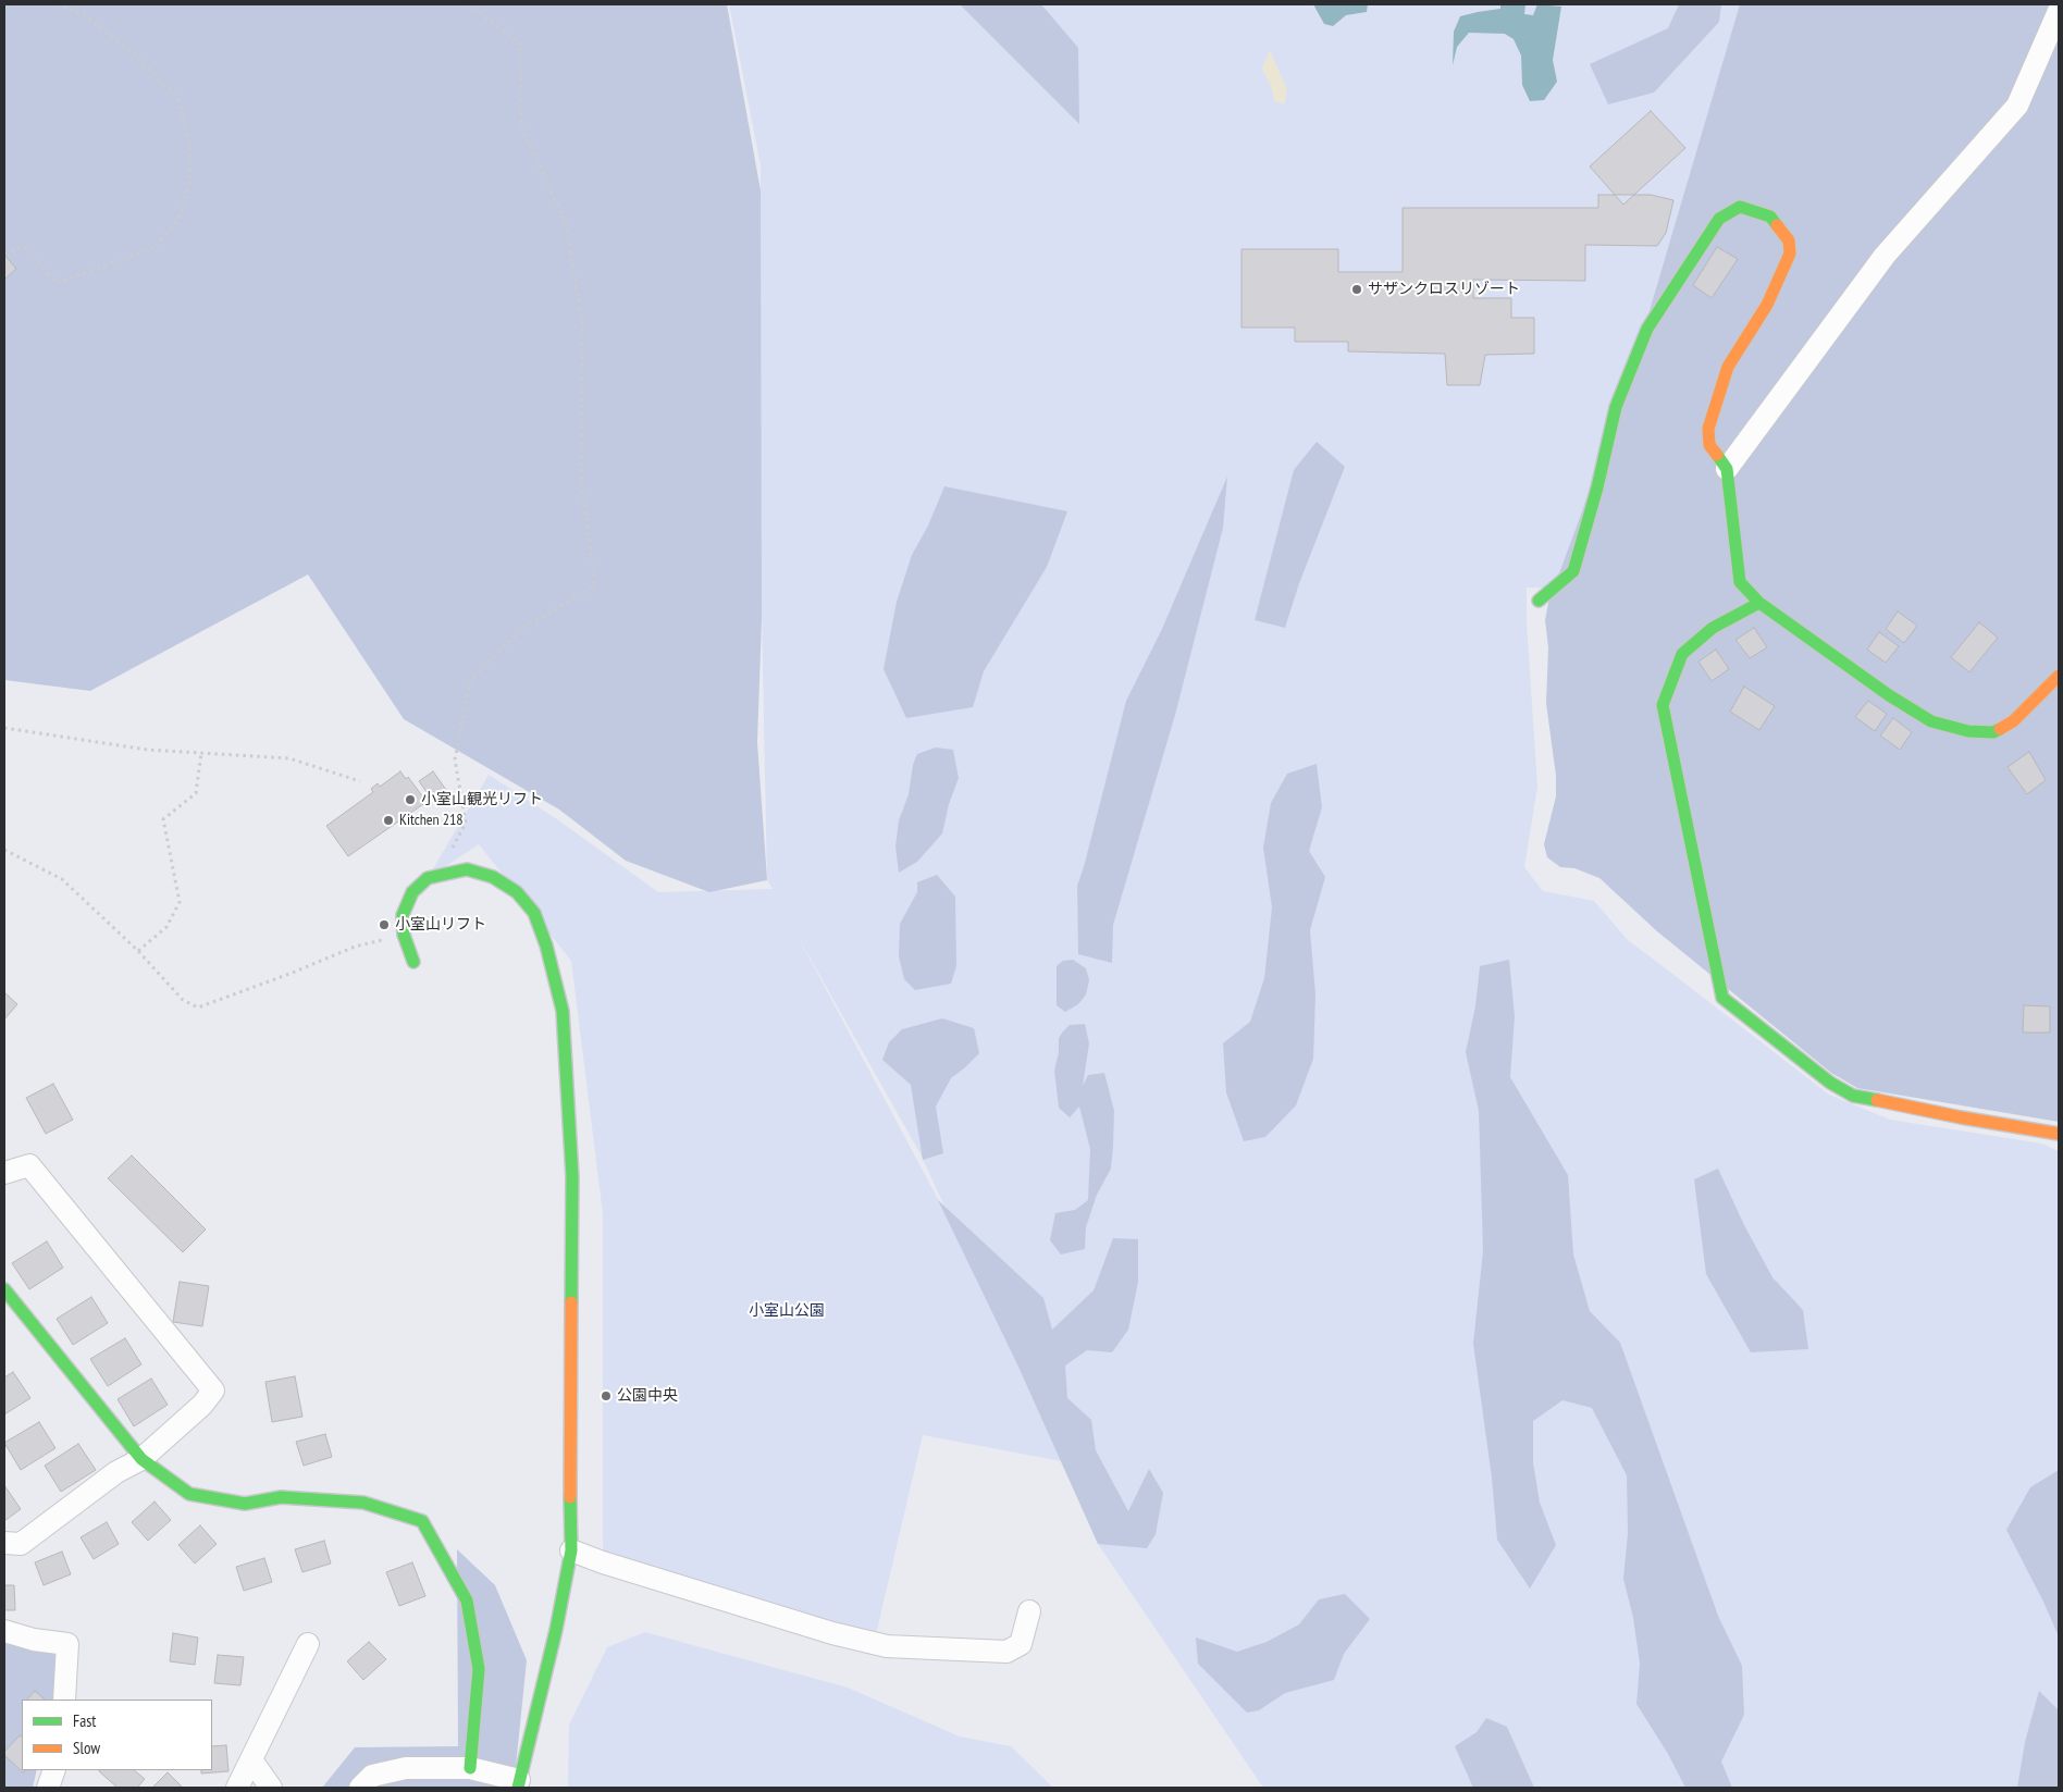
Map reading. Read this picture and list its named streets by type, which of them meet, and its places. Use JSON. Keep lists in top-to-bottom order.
{
  "parks": ["小室山公園"],
  "places": [
    "サザンクロスリゾート",
    "小室山観光リフト",
    "Kitchen 218",
    "小室山リフト",
    "公園中央"
  ],
  "legend": ["Fast", "Slow"]
}
